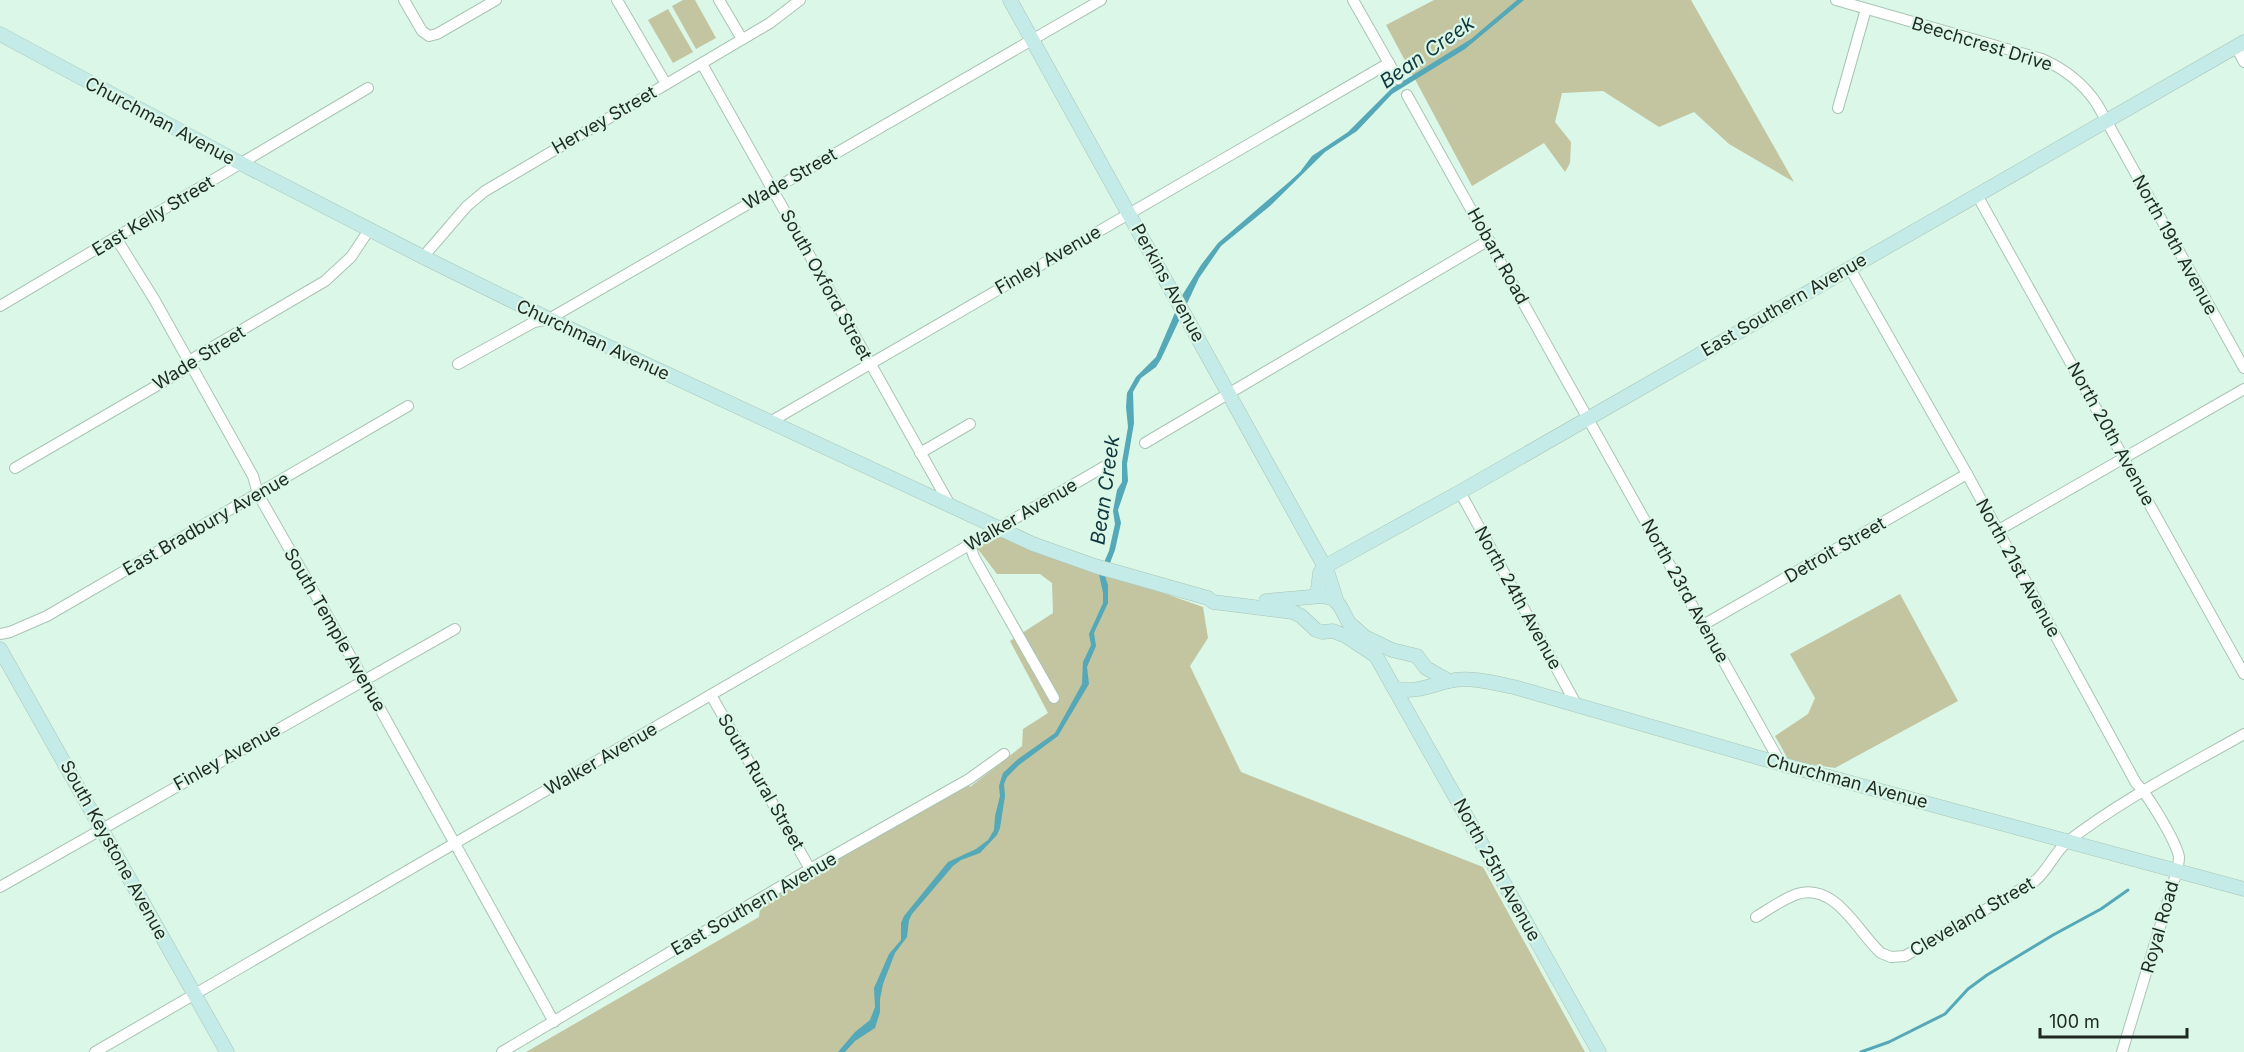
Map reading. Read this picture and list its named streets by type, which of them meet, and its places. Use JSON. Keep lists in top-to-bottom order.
{
  "streets": {
    "main road": [
      "Churchman Avenue",
      "Perkins Avenue",
      "East Southern Avenue",
      "South Keystone Avenue",
      "North 25th Avenue"
    ],
    "street": [
      "Beechcrest Drive",
      "Hervey Street",
      "Wade Street",
      "East Kelly Street",
      "North 19th Avenue",
      "Hobart Road",
      "Finley Avenue",
      "South Oxford Street",
      "North 20th Avenue",
      "Walker Avenue",
      "East Bradbury Avenue",
      "Detroit Street",
      "North 21st Avenue",
      "North 23rd Avenue",
      "North 24th Avenue",
      "South Temple Avenue",
      "South Rural Street",
      "Cleveland Street",
      "Royal Road"
    ]
  },
  "crossings": [
    ["Beechcrest Drive", "North 19th Avenue"],
    ["Beechcrest Drive", "East Southern Avenue"],
    ["Hervey Street", "Churchman Avenue"],
    ["Hervey Street", "South Oxford Street"],
    ["Churchman Avenue", "Wade Street"],
    ["Churchman Avenue", "East Kelly Street"],
    ["Churchman Avenue", "Finley Avenue"],
    ["Churchman Avenue", "Perkins Avenue"],
    ["Churchman Avenue", "South Oxford Street"],
    ["Churchman Avenue", "Walker Avenue"],
    ["Churchman Avenue", "North 21st Avenue"],
    ["Churchman Avenue", "North 23rd Avenue"],
    ["Churchman Avenue", "North 24th Avenue"],
    ["Churchman Avenue", "North 25th Avenue"],
    ["Churchman Avenue", "Cleveland Street"],
    ["Churchman Avenue", "Royal Road"],
    ["Wade Street", "Perkins Avenue"],
    ["Wade Street", "South Oxford Street"],
    ["Wade Street", "South Temple Avenue"],
    ["East Kelly Street", "South Temple Avenue"],
    ["North 19th Avenue", "East Southern Avenue"],
    ["Hobart Road", "East Southern Avenue"],
    ["Hobart Road", "North 23rd Avenue"],
    ["Finley Avenue", "Perkins Avenue"],
    ["Finley Avenue", "South Oxford Street"],
    ["Finley Avenue", "South Temple Avenue"],
    ["Finley Avenue", "South Keystone Avenue"],
    ["Perkins Avenue", "East Southern Avenue"],
    ["East Southern Avenue", "North 20th Avenue"],
    ["East Southern Avenue", "North 21st Avenue"],
    ["East Southern Avenue", "North 23rd Avenue"],
    ["East Southern Avenue", "North 24th Avenue"],
    ["East Southern Avenue", "South Temple Avenue"],
    ["East Southern Avenue", "South Rural Street"],
    ["Walker Avenue", "South Temple Avenue"],
    ["Walker Avenue", "South Rural Street"],
    ["Walker Avenue", "South Keystone Avenue"],
    ["East Bradbury Avenue", "South Temple Avenue"],
    ["Detroit Street", "North 21st Avenue"],
    ["Detroit Street", "North 23rd Avenue"],
    ["North 21st Avenue", "Cleveland Street"],
    ["North 21st Avenue", "Royal Road"]
  ],
  "water": ["Bean Creek"],
  "scale_bar": "100 m"
}
